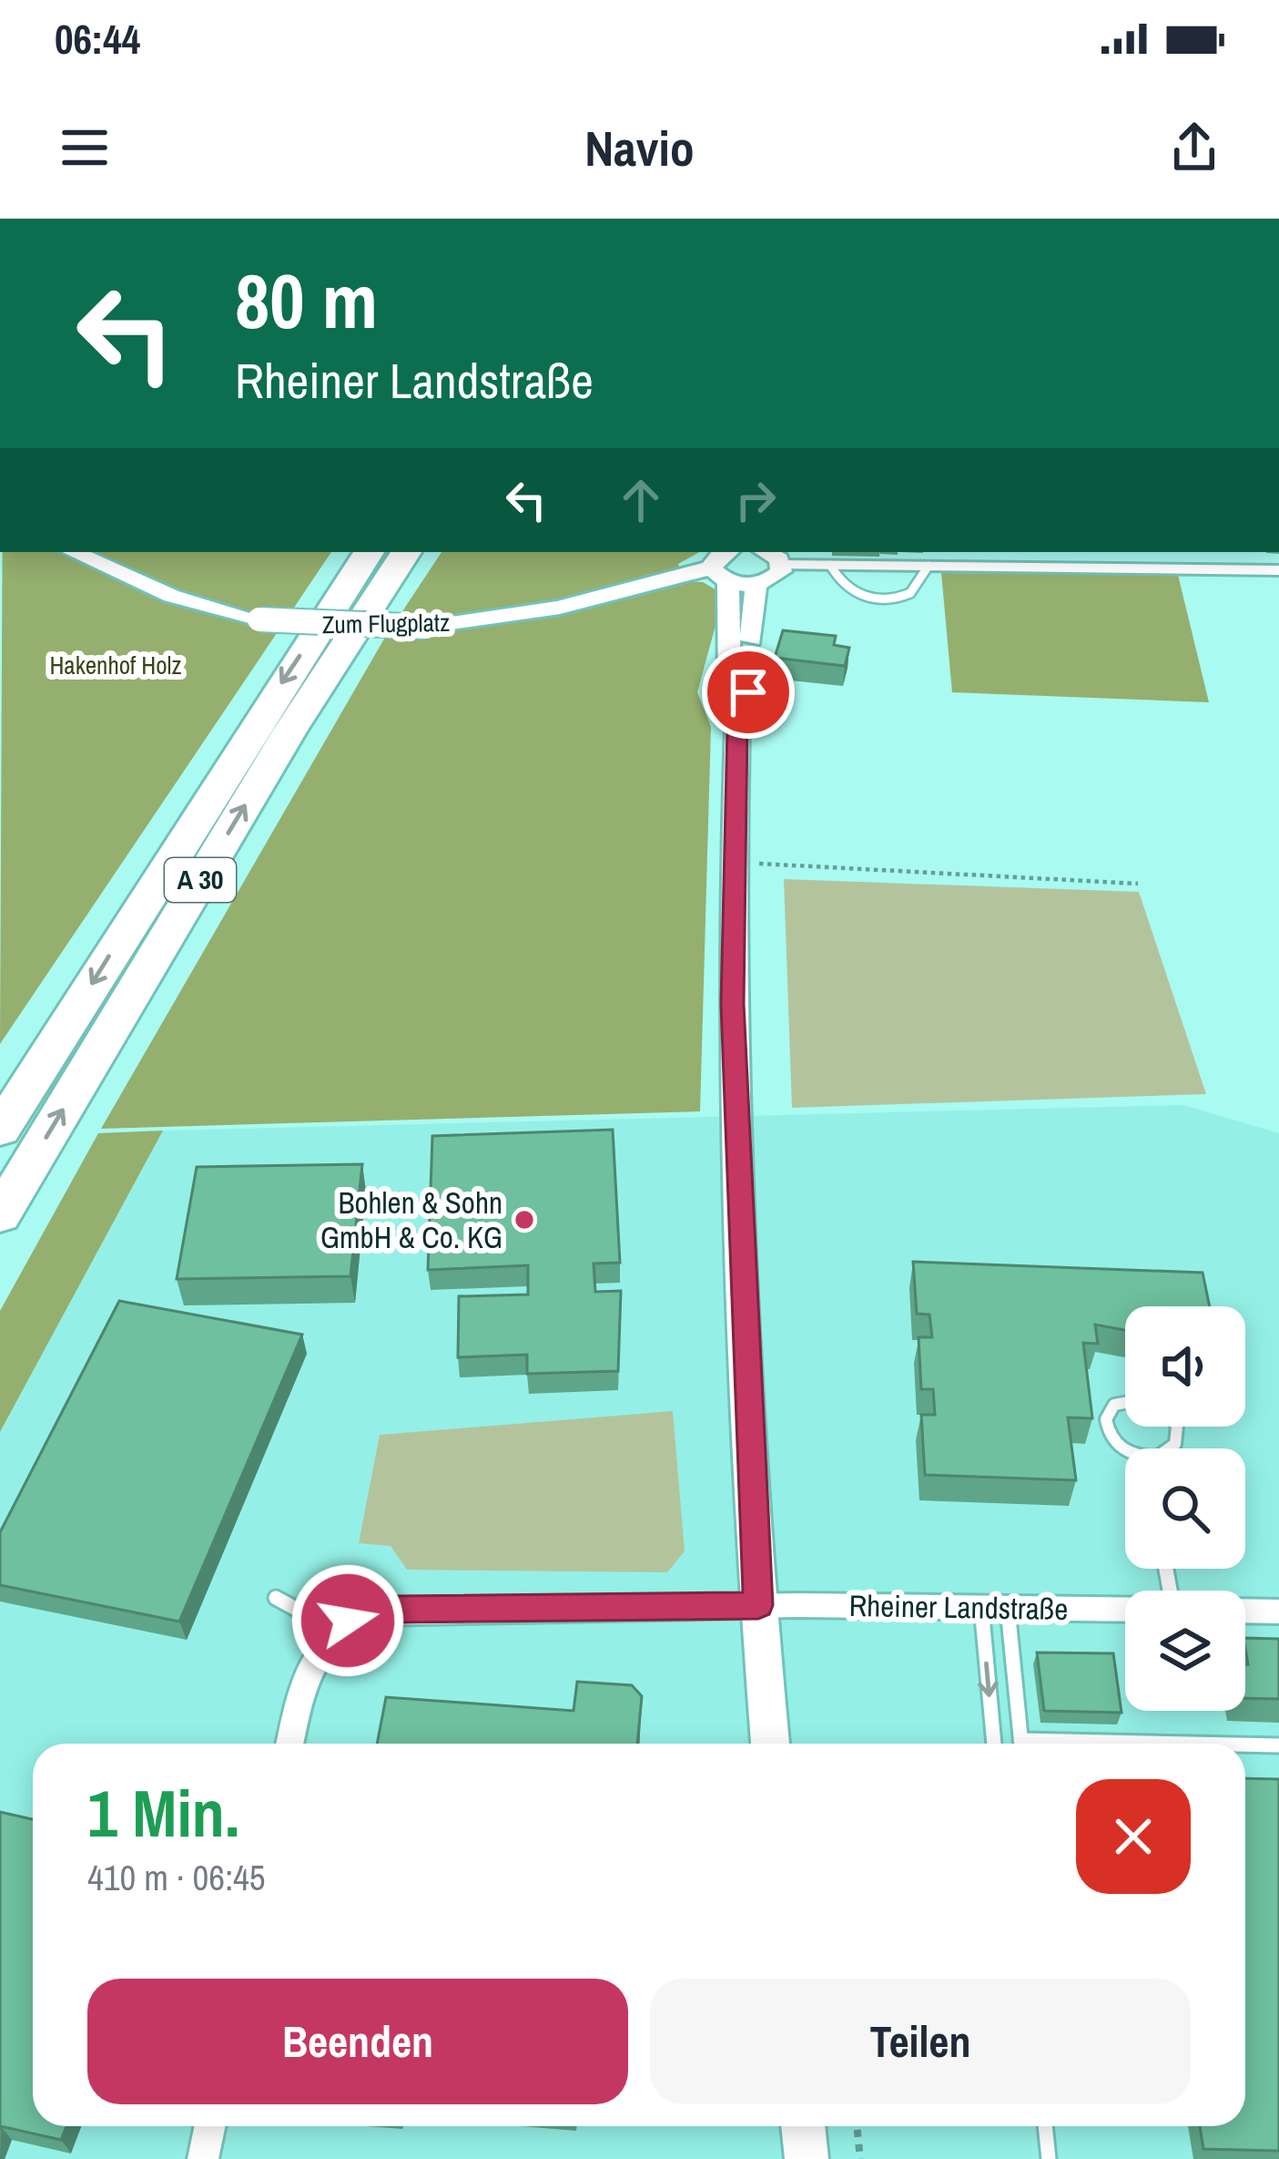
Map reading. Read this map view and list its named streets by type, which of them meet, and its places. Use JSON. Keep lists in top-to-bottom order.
{
  "streets": {
    "highway": ["A 30"],
    "street": ["Zum Flugplatz", "Rheiner Landstraße"]
  },
  "parks": ["Hakenhof Holz"],
  "places": ["Bohlen & Sohn GmbH & Co. KG"],
  "page": {
    "status": "06:44",
    "header": "Navio",
    "turn": ["80 m", "Rheiner Landstraße"],
    "heading": ["1 Min.", "410 m · 06:45"],
    "buttons": ["Beenden", "Teilen"]
  }
}
